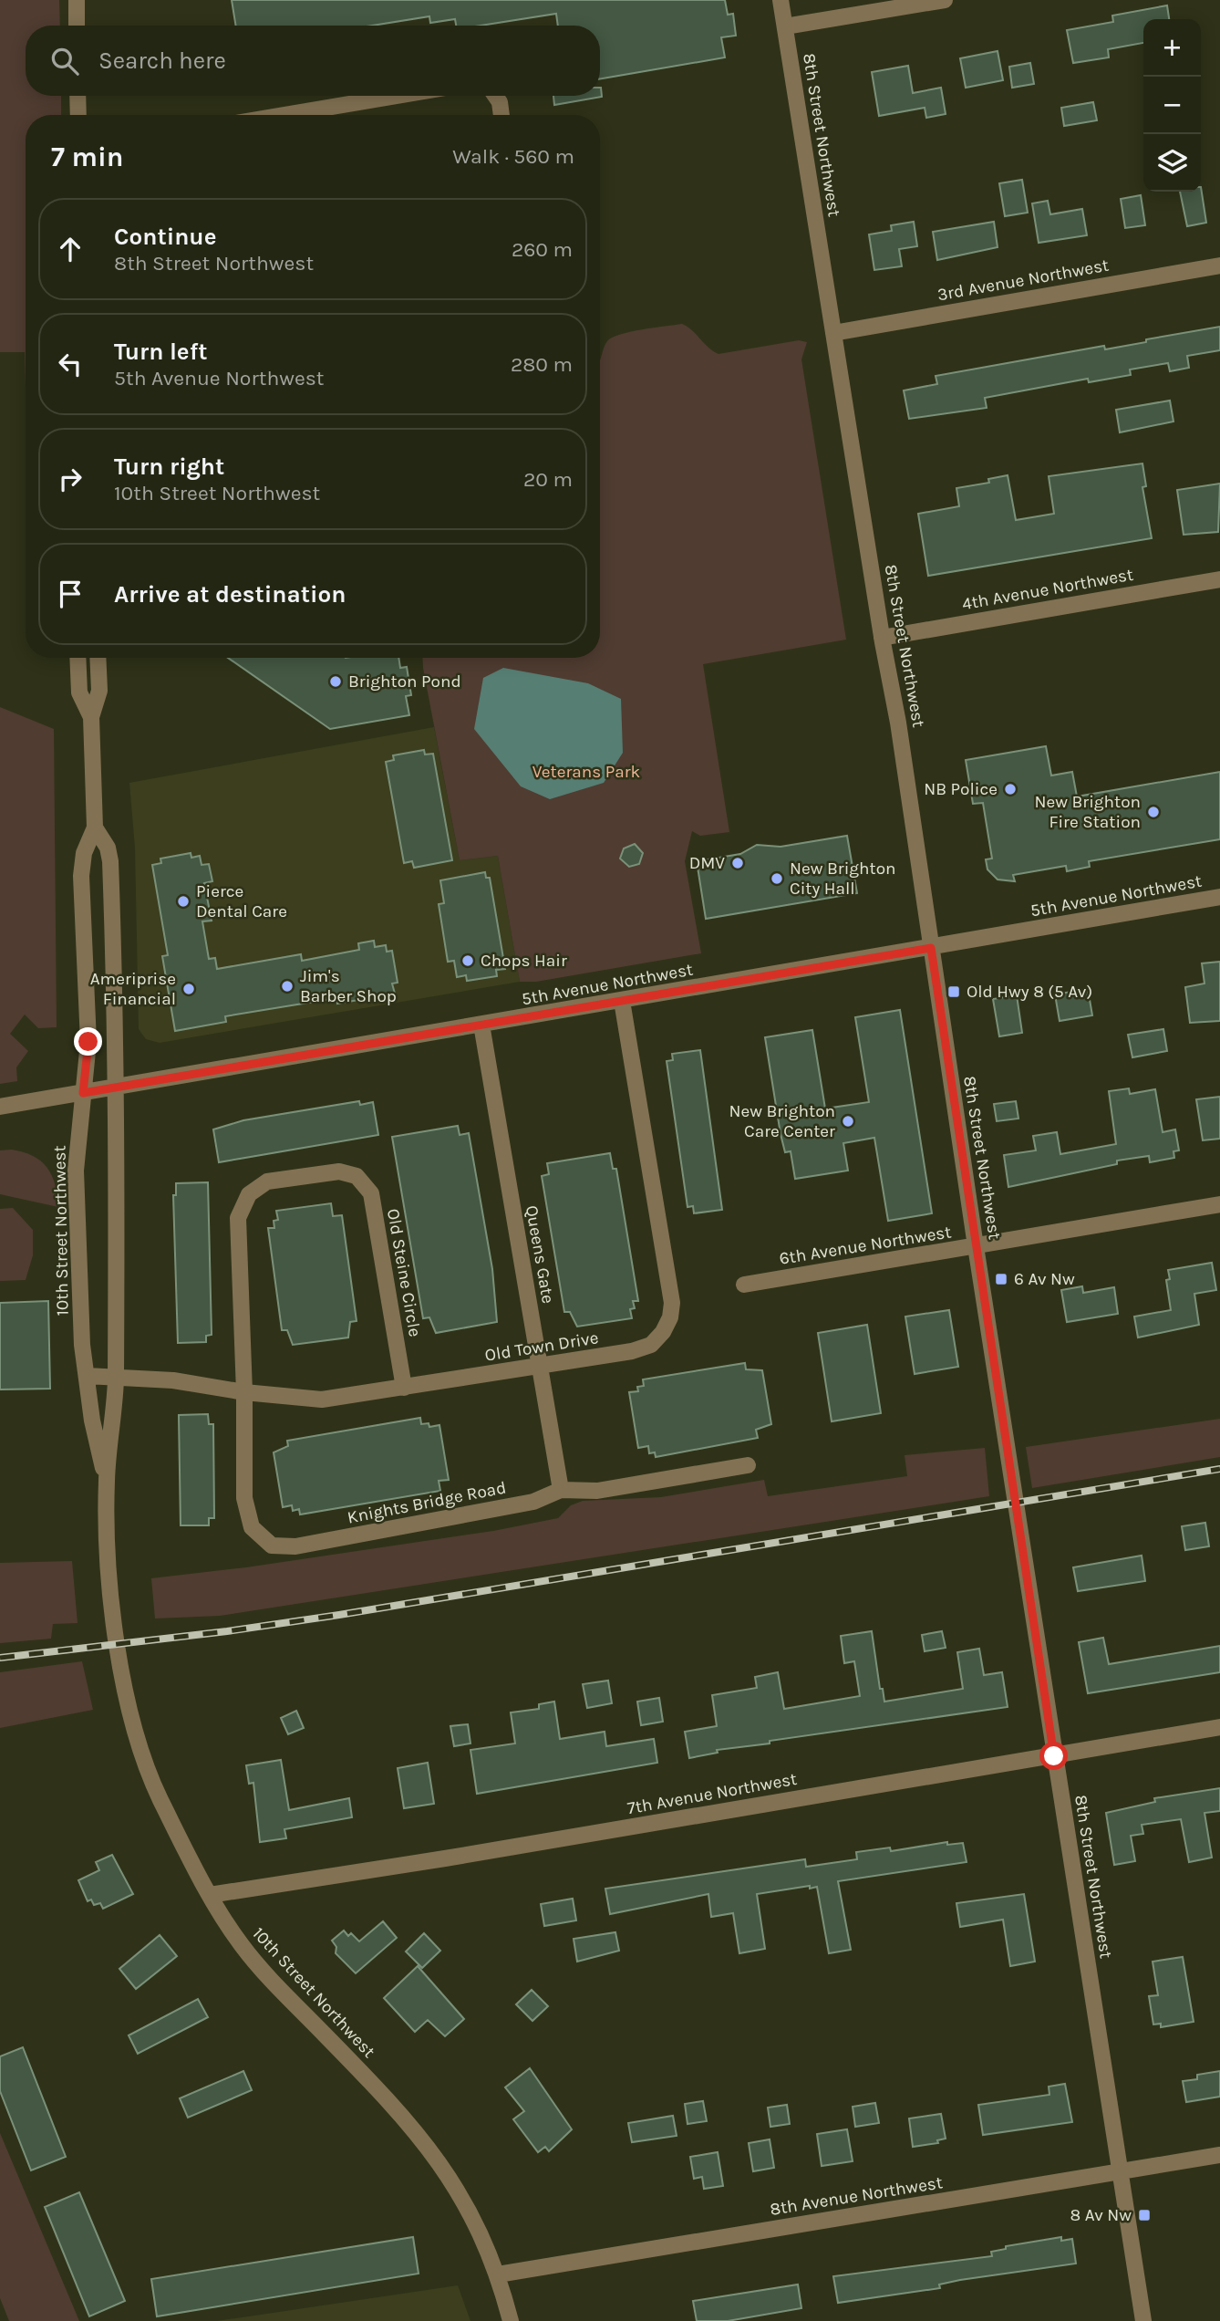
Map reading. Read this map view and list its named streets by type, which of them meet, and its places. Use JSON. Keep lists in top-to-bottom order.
{
  "streets": {
    "street": [
      "8th Street Northwest",
      "3rd Avenue Northwest",
      "4th Avenue Northwest",
      "5th Avenue Northwest",
      "10th Street Northwest",
      "6th Avenue Northwest",
      "Queens Gate",
      "Old Steine Circle",
      "Old Town Drive",
      "Knights Bridge Road",
      "7th Avenue Northwest",
      "8th Avenue Northwest"
    ]
  },
  "crossings": [
    ["8th Street Northwest", "3rd Avenue Northwest"],
    ["8th Street Northwest", "4th Avenue Northwest"],
    ["8th Street Northwest", "5th Avenue Northwest"],
    ["8th Street Northwest", "6th Avenue Northwest"],
    ["8th Street Northwest", "7th Avenue Northwest"],
    ["8th Street Northwest", "8th Avenue Northwest"],
    ["5th Avenue Northwest", "10th Street Northwest"],
    ["5th Avenue Northwest", "Queens Gate"],
    ["5th Avenue Northwest", "Old Town Drive"],
    ["10th Street Northwest", "Old Town Drive"],
    ["10th Street Northwest", "7th Avenue Northwest"],
    ["10th Street Northwest", "8th Avenue Northwest"],
    ["Queens Gate", "Old Town Drive"],
    ["Queens Gate", "Knights Bridge Road"],
    ["Old Steine Circle", "Old Town Drive"],
    ["Old Steine Circle", "Knights Bridge Road"],
    ["Old Town Drive", "Knights Bridge Road"]
  ],
  "parks": ["Veterans Park"],
  "places": {
    "other": [
      "Brighton Pond",
      "NB Police",
      "New Brighton Fire Station",
      "DMV",
      "New Brighton City Hall",
      "Pierce Dental Care",
      "Chops Hair",
      "Jim's Barber Shop",
      "Ameriprise Financial",
      "New Brighton Care Center"
    ],
    "transit": ["Old Hwy 8 (5 Av)", "6 Av Nw", "8 Av Nw"]
  },
  "page": {
    "map_buttons": ["+", "−"],
    "search": "Search here",
    "heading": ["7 min", "Walk · 560 m"],
    "list": [
      ["Continue", "8th Street Northwest", "260 m"],
      ["Turn left", "5th Avenue Northwest", "280 m"],
      ["Turn right", "10th Street Northwest", "20 m"],
      "Arrive at destination"
    ]
  }
}
